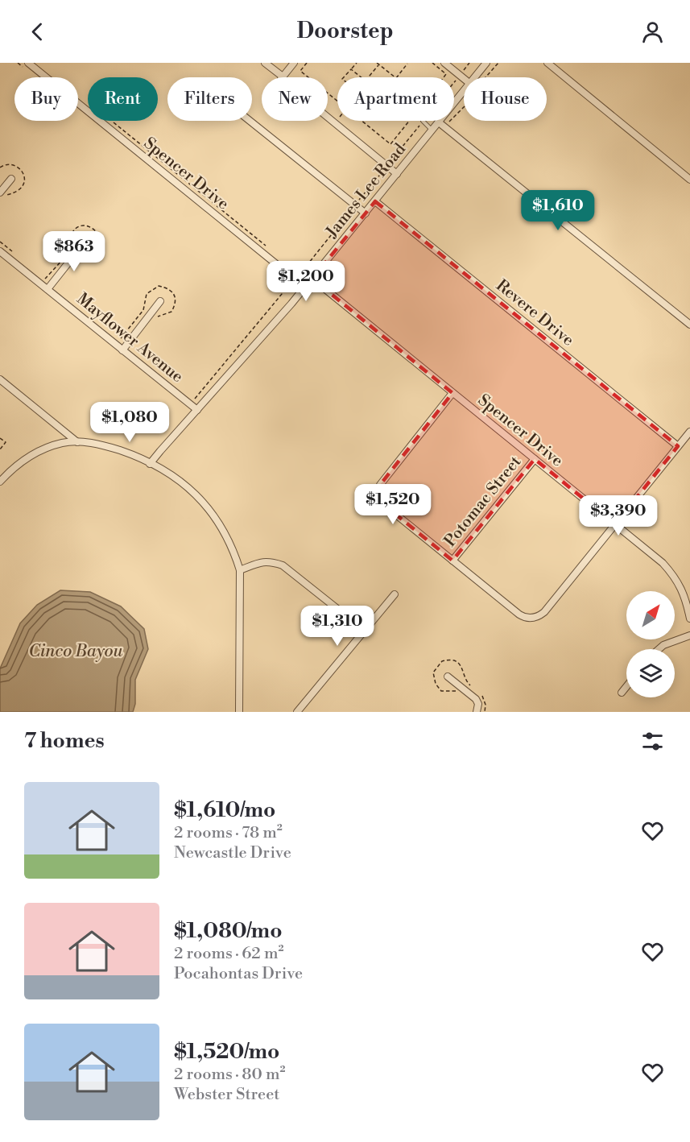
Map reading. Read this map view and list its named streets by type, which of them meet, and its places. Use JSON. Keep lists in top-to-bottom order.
{
  "streets": {
    "street": [
      "Spencer Drive",
      "James Lee Road",
      "Revere Drive",
      "Mayflower Avenue",
      "Potomac Street"
    ]
  },
  "crossings": [
    ["Spencer Drive", "James Lee Road"],
    ["Spencer Drive", "Potomac Street"],
    ["James Lee Road", "Revere Drive"],
    ["James Lee Road", "Mayflower Avenue"]
  ],
  "water": ["Cinco Bayou"],
  "north": "top right",
  "page": {
    "header": "Doorstep",
    "chip": [
      "Buy",
      "Rent",
      "Filters",
      "New",
      "Apartment",
      "House"
    ],
    "price": [
      "$1,610",
      "$863",
      "$1,200",
      "$1,080",
      "$1,520",
      "$3,390",
      "$1,310"
    ],
    "heading": "7 homes",
    "list": [
      {
        "name": "$1,610/mo",
        "note": "2 rooms · 78 m² · Newcastle Drive"
      },
      {
        "name": "$1,080/mo",
        "note": "2 rooms · 62 m² · Pocahontas Drive"
      },
      {
        "name": "$1,520/mo",
        "note": "2 rooms · 80 m² · Webster Street"
      }
    ]
  }
}
